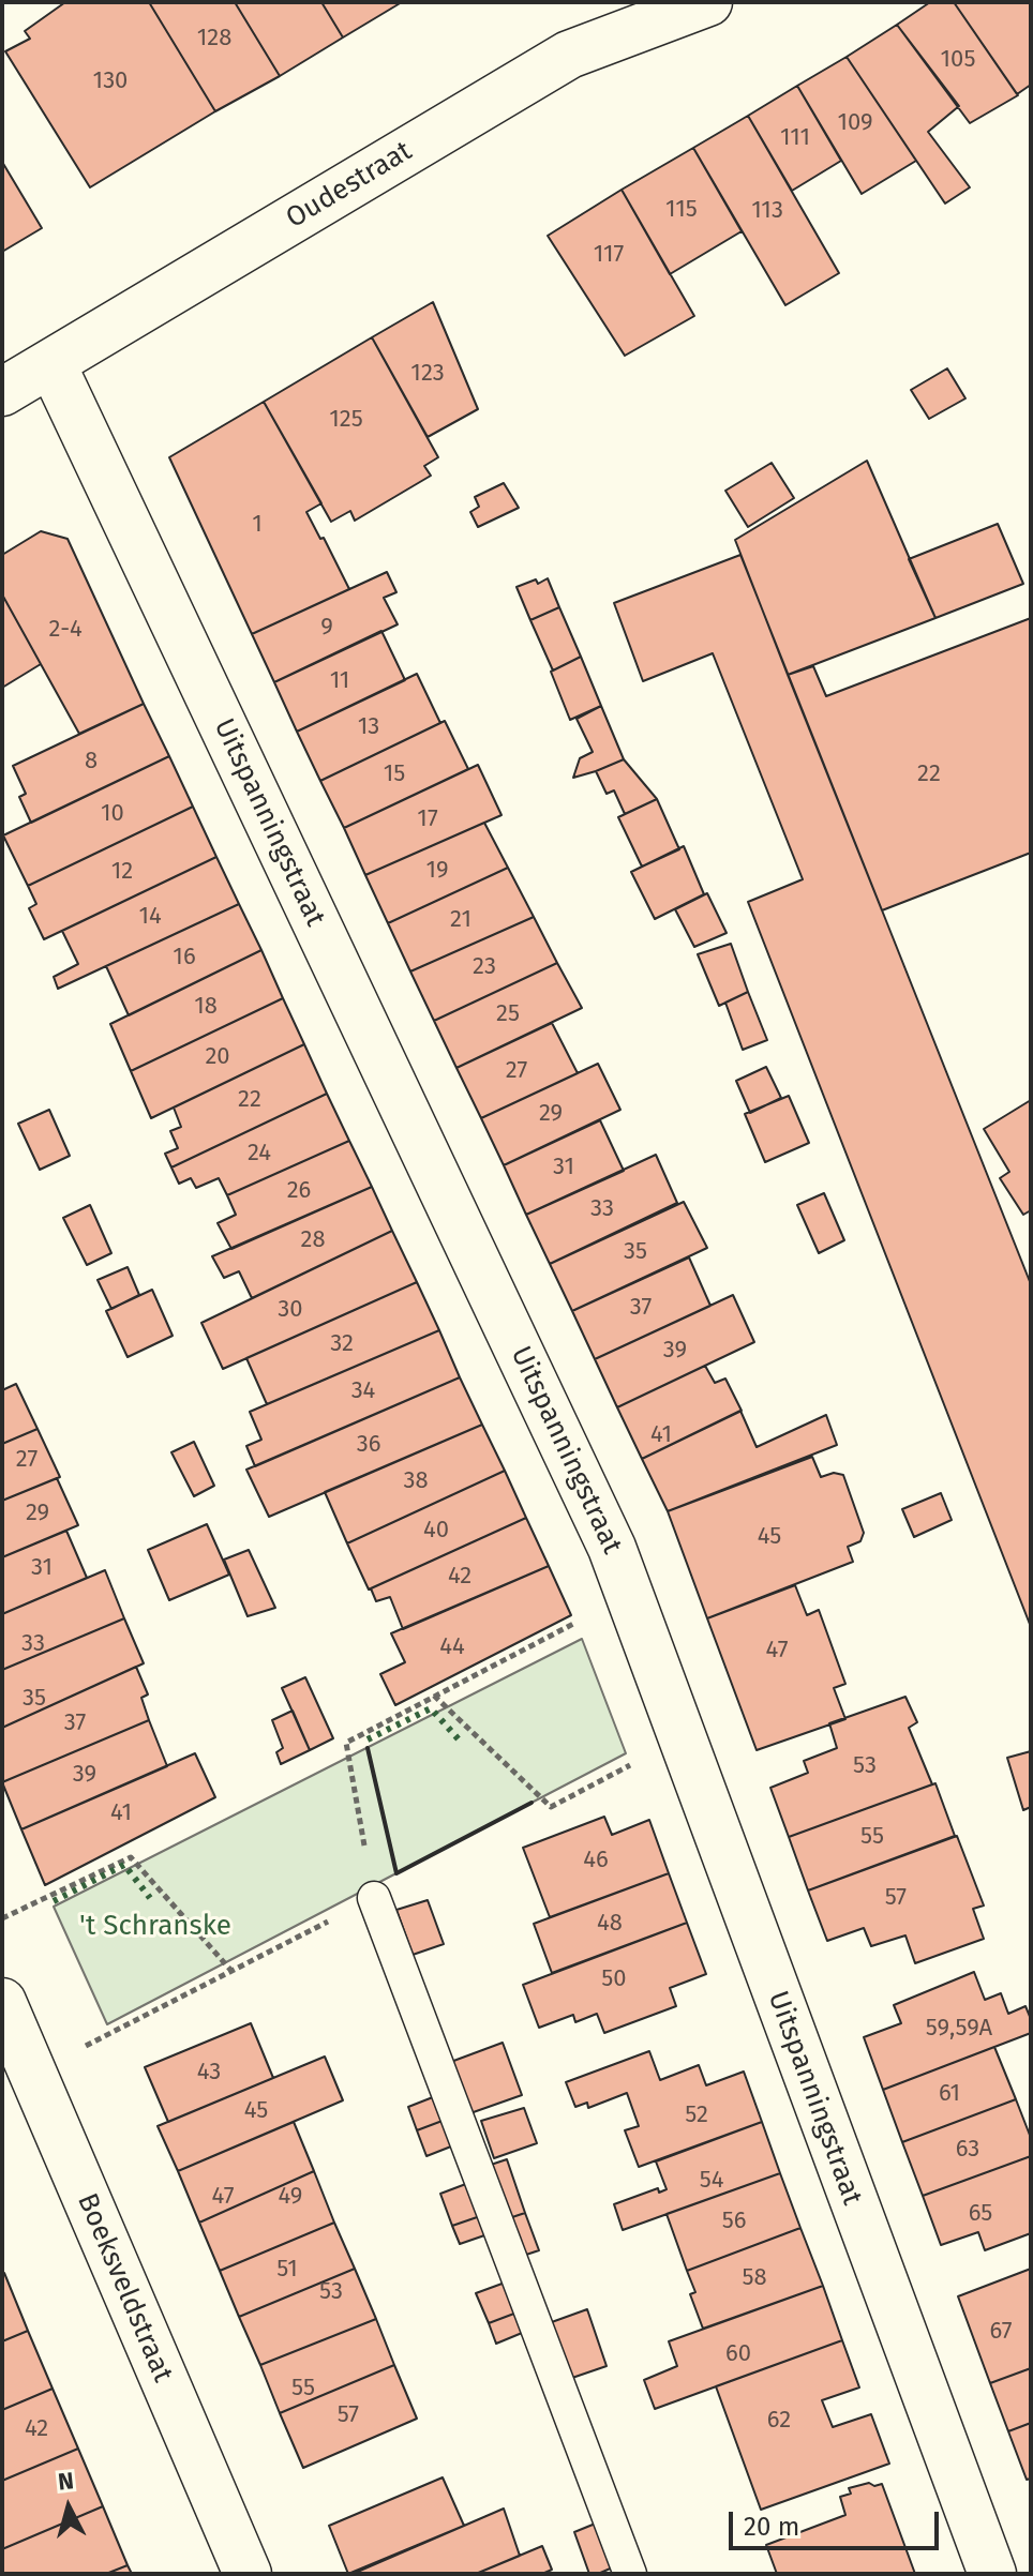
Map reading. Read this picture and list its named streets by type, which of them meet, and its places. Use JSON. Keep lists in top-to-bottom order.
{
  "streets": {
    "street": ["Oudestraat", "Uitspanningstraat", "Boeksveldstraat"]
  },
  "crossings": [
    ["Oudestraat", "Uitspanningstraat"]
  ],
  "parks": ["'t Schranske"],
  "house_numbers": [
    "128",
    "105",
    "130",
    "109",
    "111",
    "115",
    "113",
    "117",
    "123",
    "125",
    "1",
    "9",
    "2-4",
    "11",
    "13",
    "8",
    "15",
    "22",
    "10",
    "17",
    "19",
    "12",
    "14",
    "21",
    "16",
    "23",
    "18",
    "25",
    "20",
    "27",
    "22",
    "29",
    "24",
    "31",
    "26",
    "33",
    "28",
    "35",
    "37",
    "30",
    "32",
    "39",
    "34",
    "41",
    "36",
    "27",
    "38",
    "29",
    "40",
    "45",
    "31",
    "42",
    "33",
    "44",
    "47",
    "35",
    "37",
    "53",
    "39",
    "41",
    "55",
    "46",
    "57",
    "48",
    "50",
    "59,59A",
    "43",
    "61",
    "45",
    "52",
    "63",
    "54",
    "47",
    "49",
    "65",
    "56",
    "51",
    "58",
    "53",
    "67",
    "60",
    "55",
    "57",
    "62",
    "42"
  ],
  "scale_bar": "20 m",
  "north": "top"
}
